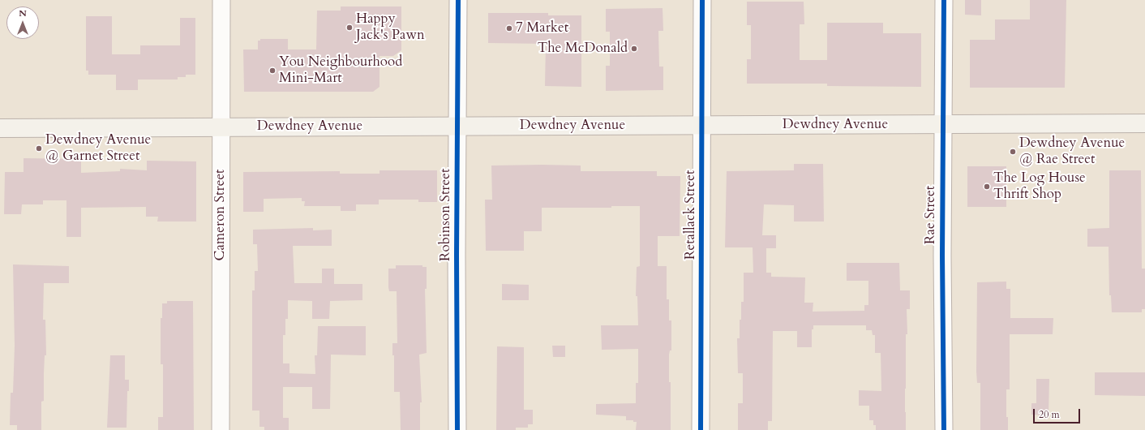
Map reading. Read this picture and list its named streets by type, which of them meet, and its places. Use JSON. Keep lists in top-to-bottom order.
{
  "streets": {
    "main road": ["Dewdney Avenue"],
    "street": [
      "Cameron Street",
      "Robinson Street",
      "Retallack Street",
      "Rae Street"
    ]
  },
  "crossings": [
    ["Dewdney Avenue", "Cameron Street"],
    ["Dewdney Avenue", "Robinson Street"],
    ["Dewdney Avenue", "Retallack Street"],
    ["Dewdney Avenue", "Rae Street"]
  ],
  "places": [
    "Happy Jack's Pawn",
    "7 Market",
    "The McDonald",
    "You Neighbourhood Mini-Mart",
    "Dewdney Avenue @ Garnet Street",
    "Dewdney Avenue @ Rae Street",
    "The Log House Thrift Shop"
  ],
  "scale_bar": "20 m",
  "north": "top"
}
